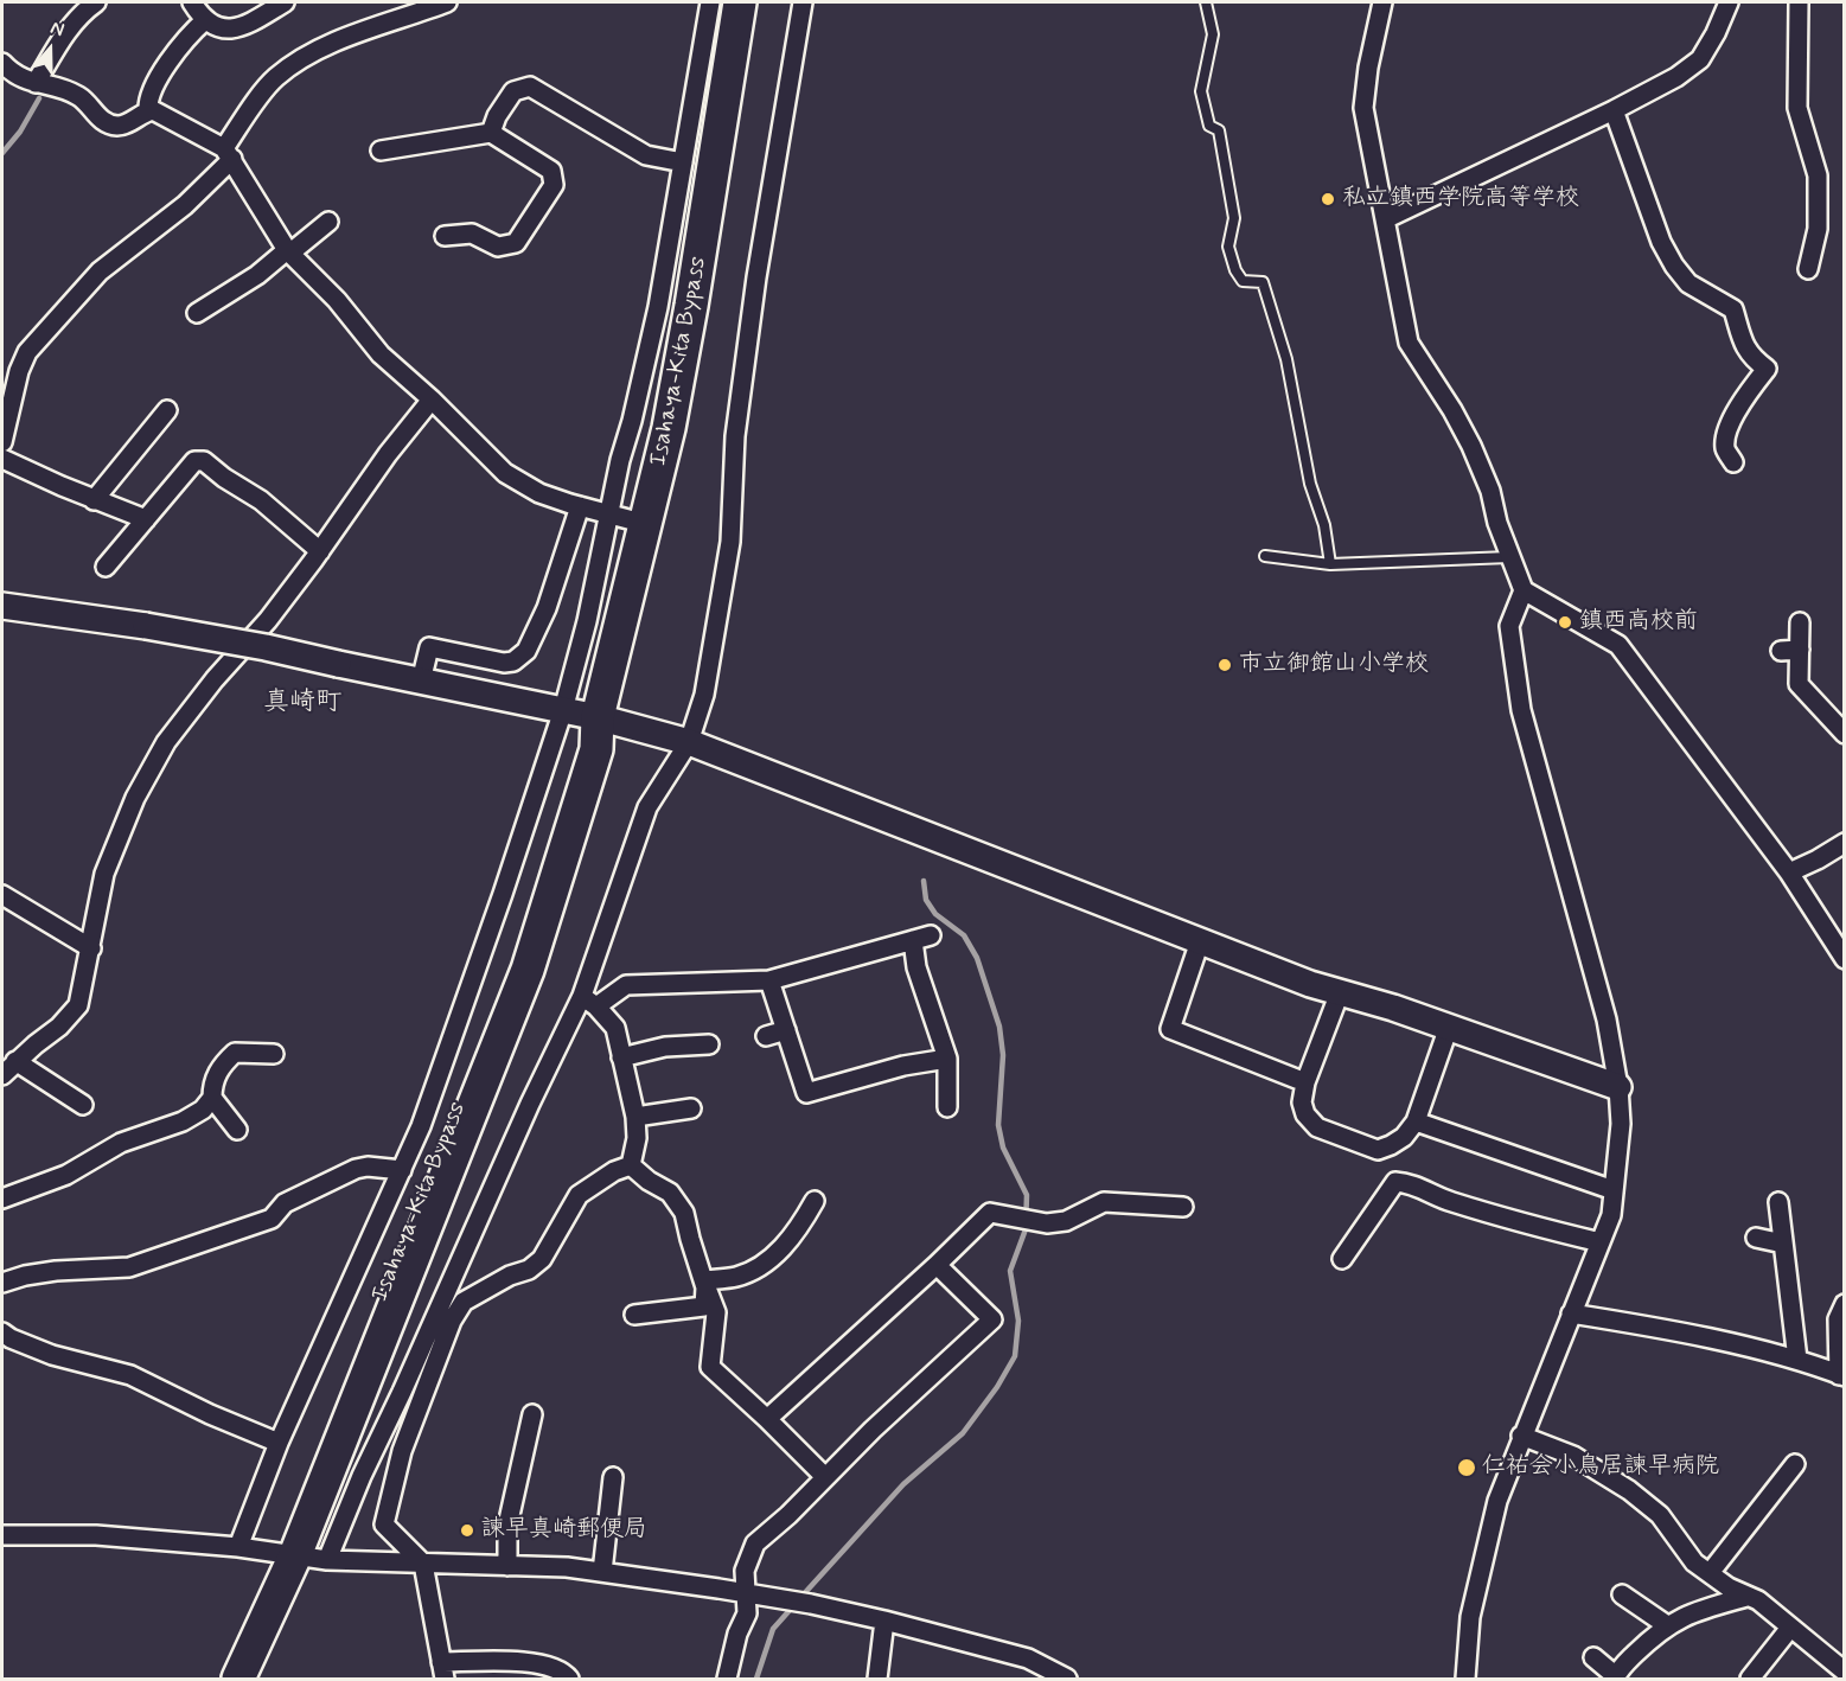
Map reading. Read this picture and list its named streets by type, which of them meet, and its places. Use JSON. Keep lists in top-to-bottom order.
{
  "streets": {
    "highway": ["Isahaya-Kita Bypass"]
  },
  "districts": ["真崎町"],
  "places": [
    "私立鎮西学院高等学校",
    "鎮西高校前",
    "市立御館山小学校",
    "仁祐会小鳥居諫早病院",
    "諫早真崎郵便局"
  ],
  "north": "top"
}
